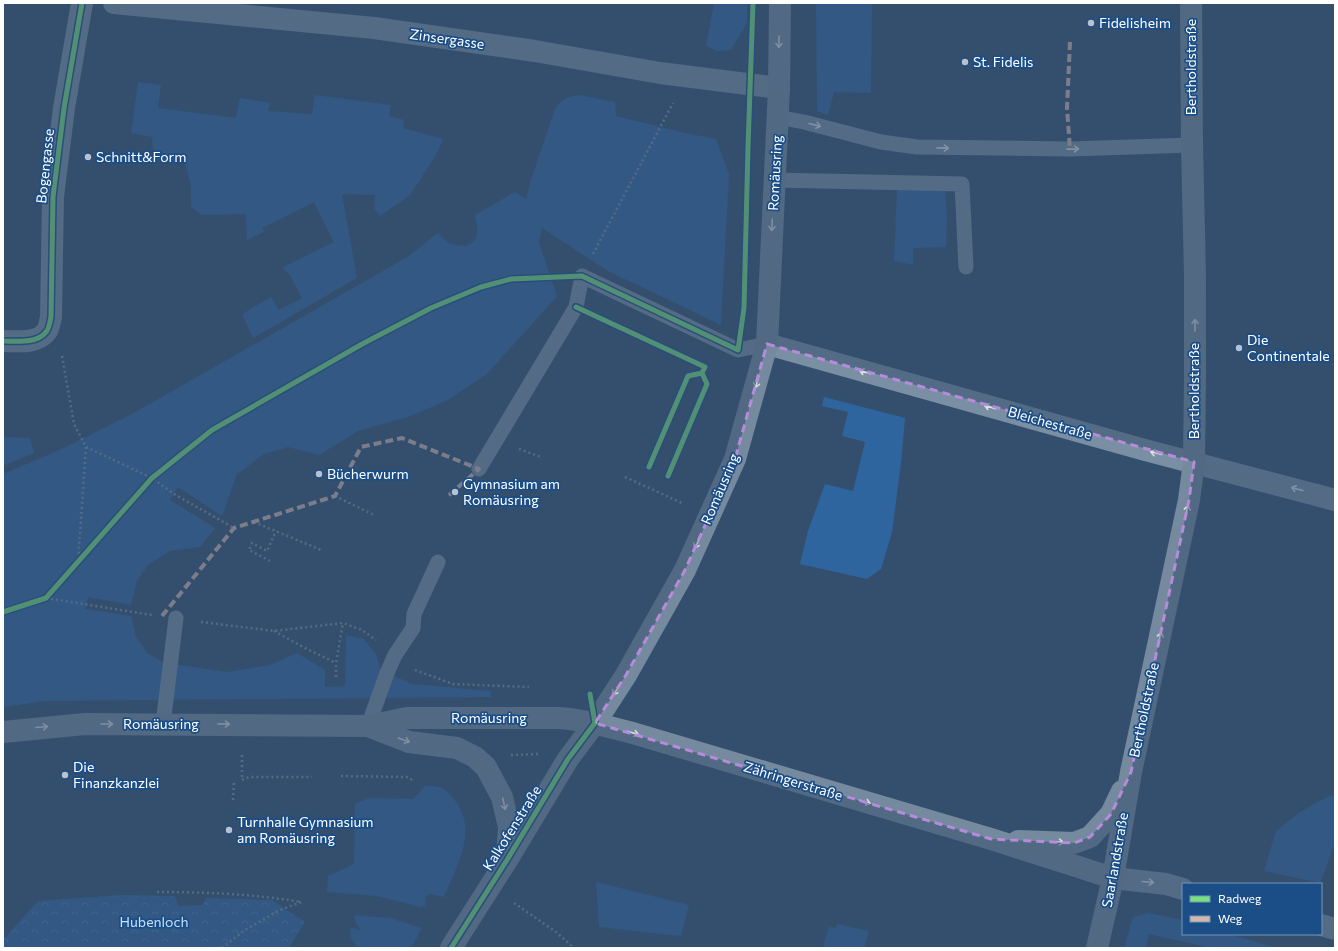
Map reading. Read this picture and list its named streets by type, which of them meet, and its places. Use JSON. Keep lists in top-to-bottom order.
{
  "streets": {
    "main road": [
      "Bertholdstraße",
      "Romäusring",
      "Zähringerstraße",
      "Kalkofenstraße",
      "Saarlandstraße"
    ],
    "street": ["Zinsergasse", "Bogengasse", "Bleichestraße"]
  },
  "crossings": [
    ["Zinsergasse", "Romäusring"],
    ["Bertholdstraße", "Bleichestraße"],
    ["Bertholdstraße", "Zähringerstraße"],
    ["Bertholdstraße", "Saarlandstraße"],
    ["Romäusring", "Bleichestraße"],
    ["Romäusring", "Zähringerstraße"],
    ["Romäusring", "Kalkofenstraße"],
    ["Zähringerstraße", "Kalkofenstraße"],
    ["Zähringerstraße", "Saarlandstraße"]
  ],
  "one_way": ["Bertholdstraße", "Bleichestraße", "Zähringerstraße"],
  "parks": ["Hubenloch"],
  "places": [
    "Fidelisheim",
    "St. Fidelis",
    "Schnitt&Form",
    "Die Continentale",
    "Bücherwurm",
    "Gymnasium am Romäusring",
    "Die Finanzkanzlei",
    "Turnhalle Gymnasium am Romäusring"
  ],
  "legend": ["Radweg", "Weg"]
}
